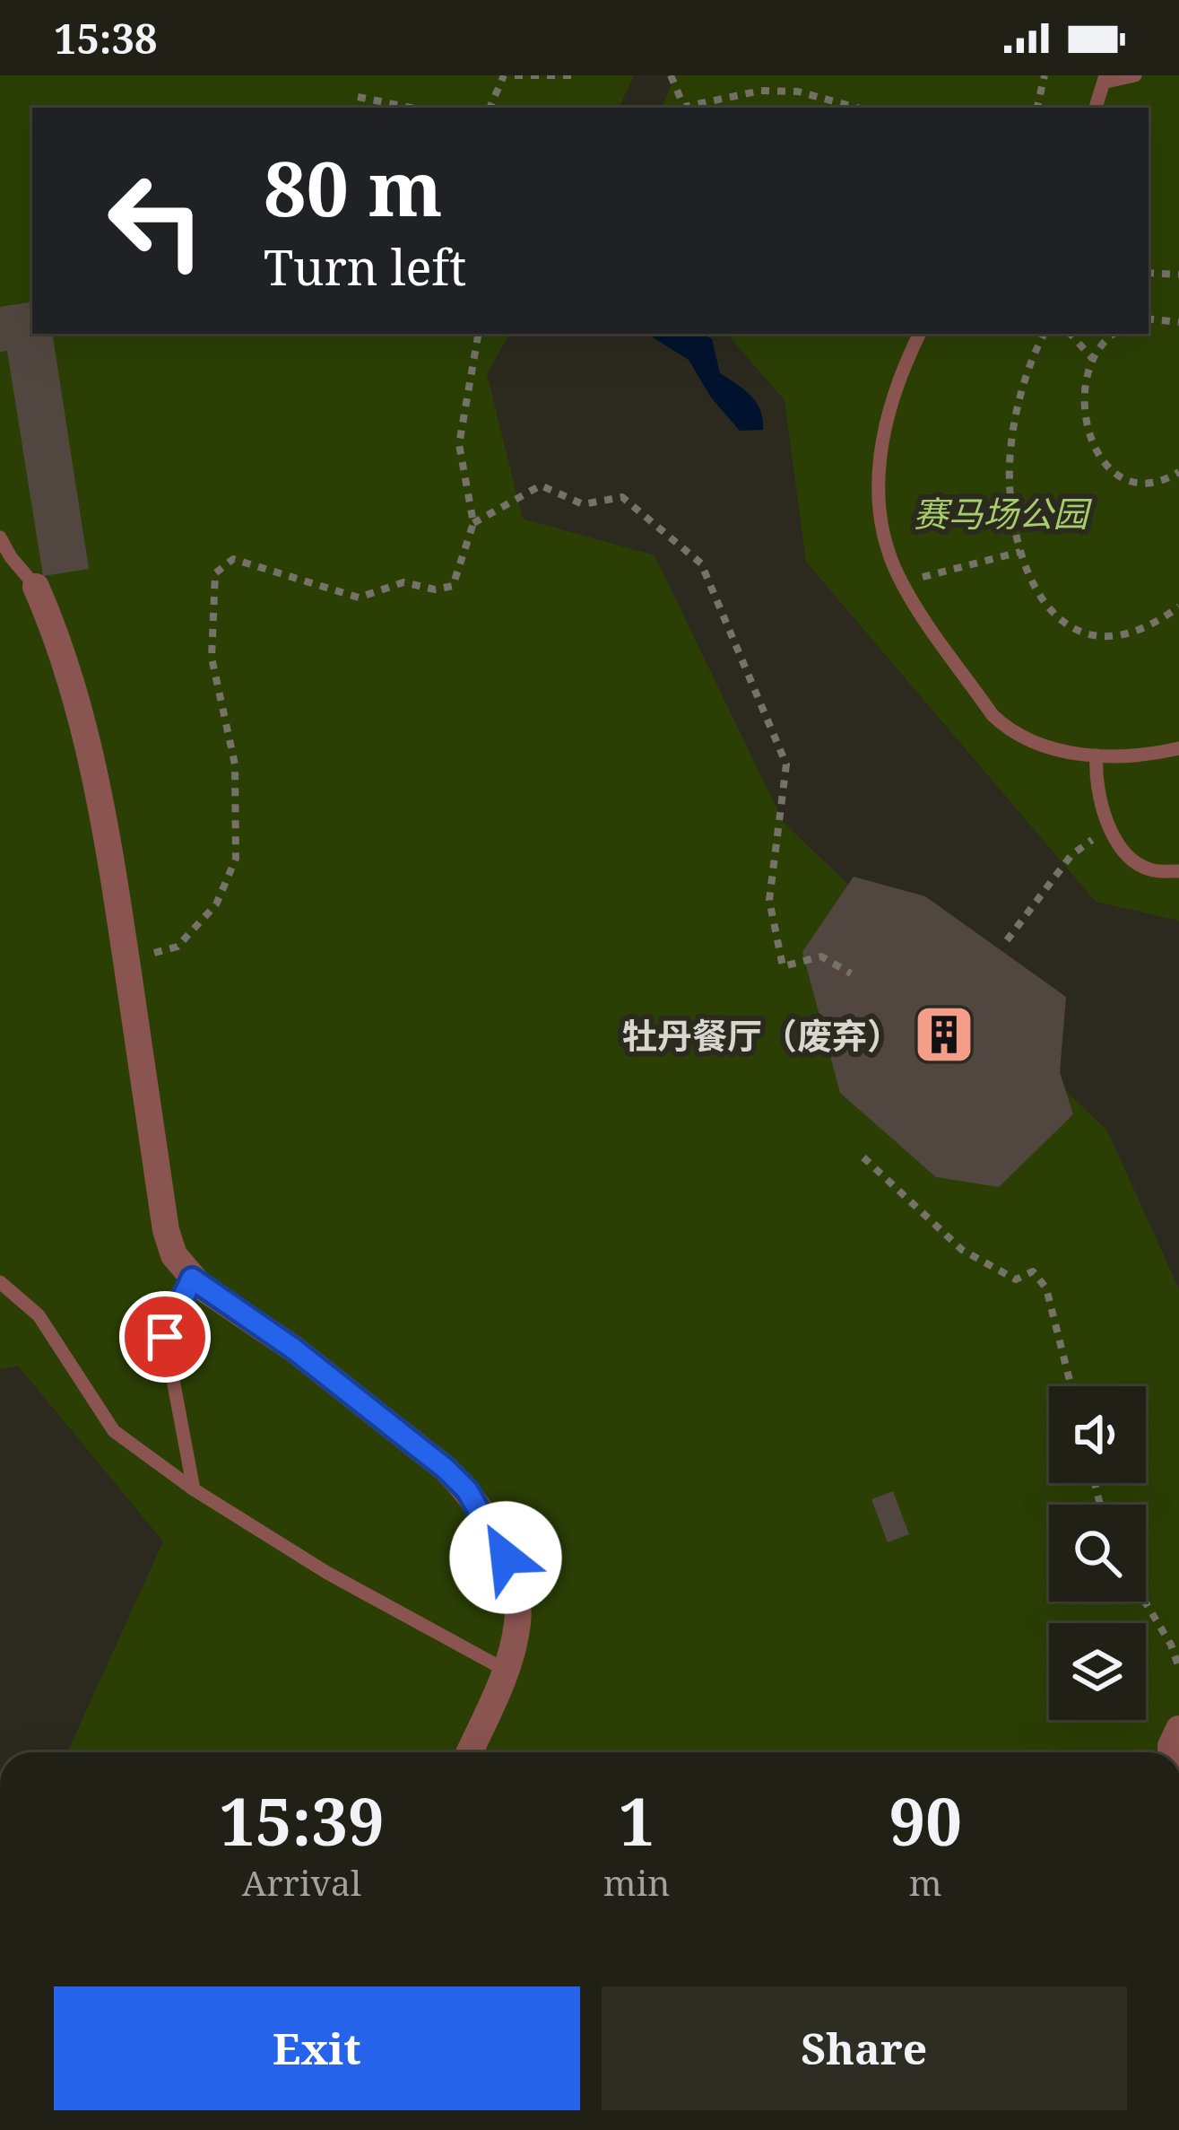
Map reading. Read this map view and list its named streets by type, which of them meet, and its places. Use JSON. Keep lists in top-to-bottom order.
{
  "parks": ["赛马场公园"],
  "places": {
    "building": ["牡丹餐厅（废弃）"]
  },
  "page": {
    "status": "15:38",
    "turn": ["80 m", "Turn left"],
    "eta": [
      "15:39",
      "Arrival",
      "1",
      "min",
      "90",
      "m"
    ],
    "buttons": ["Exit", "Share"]
  }
}
